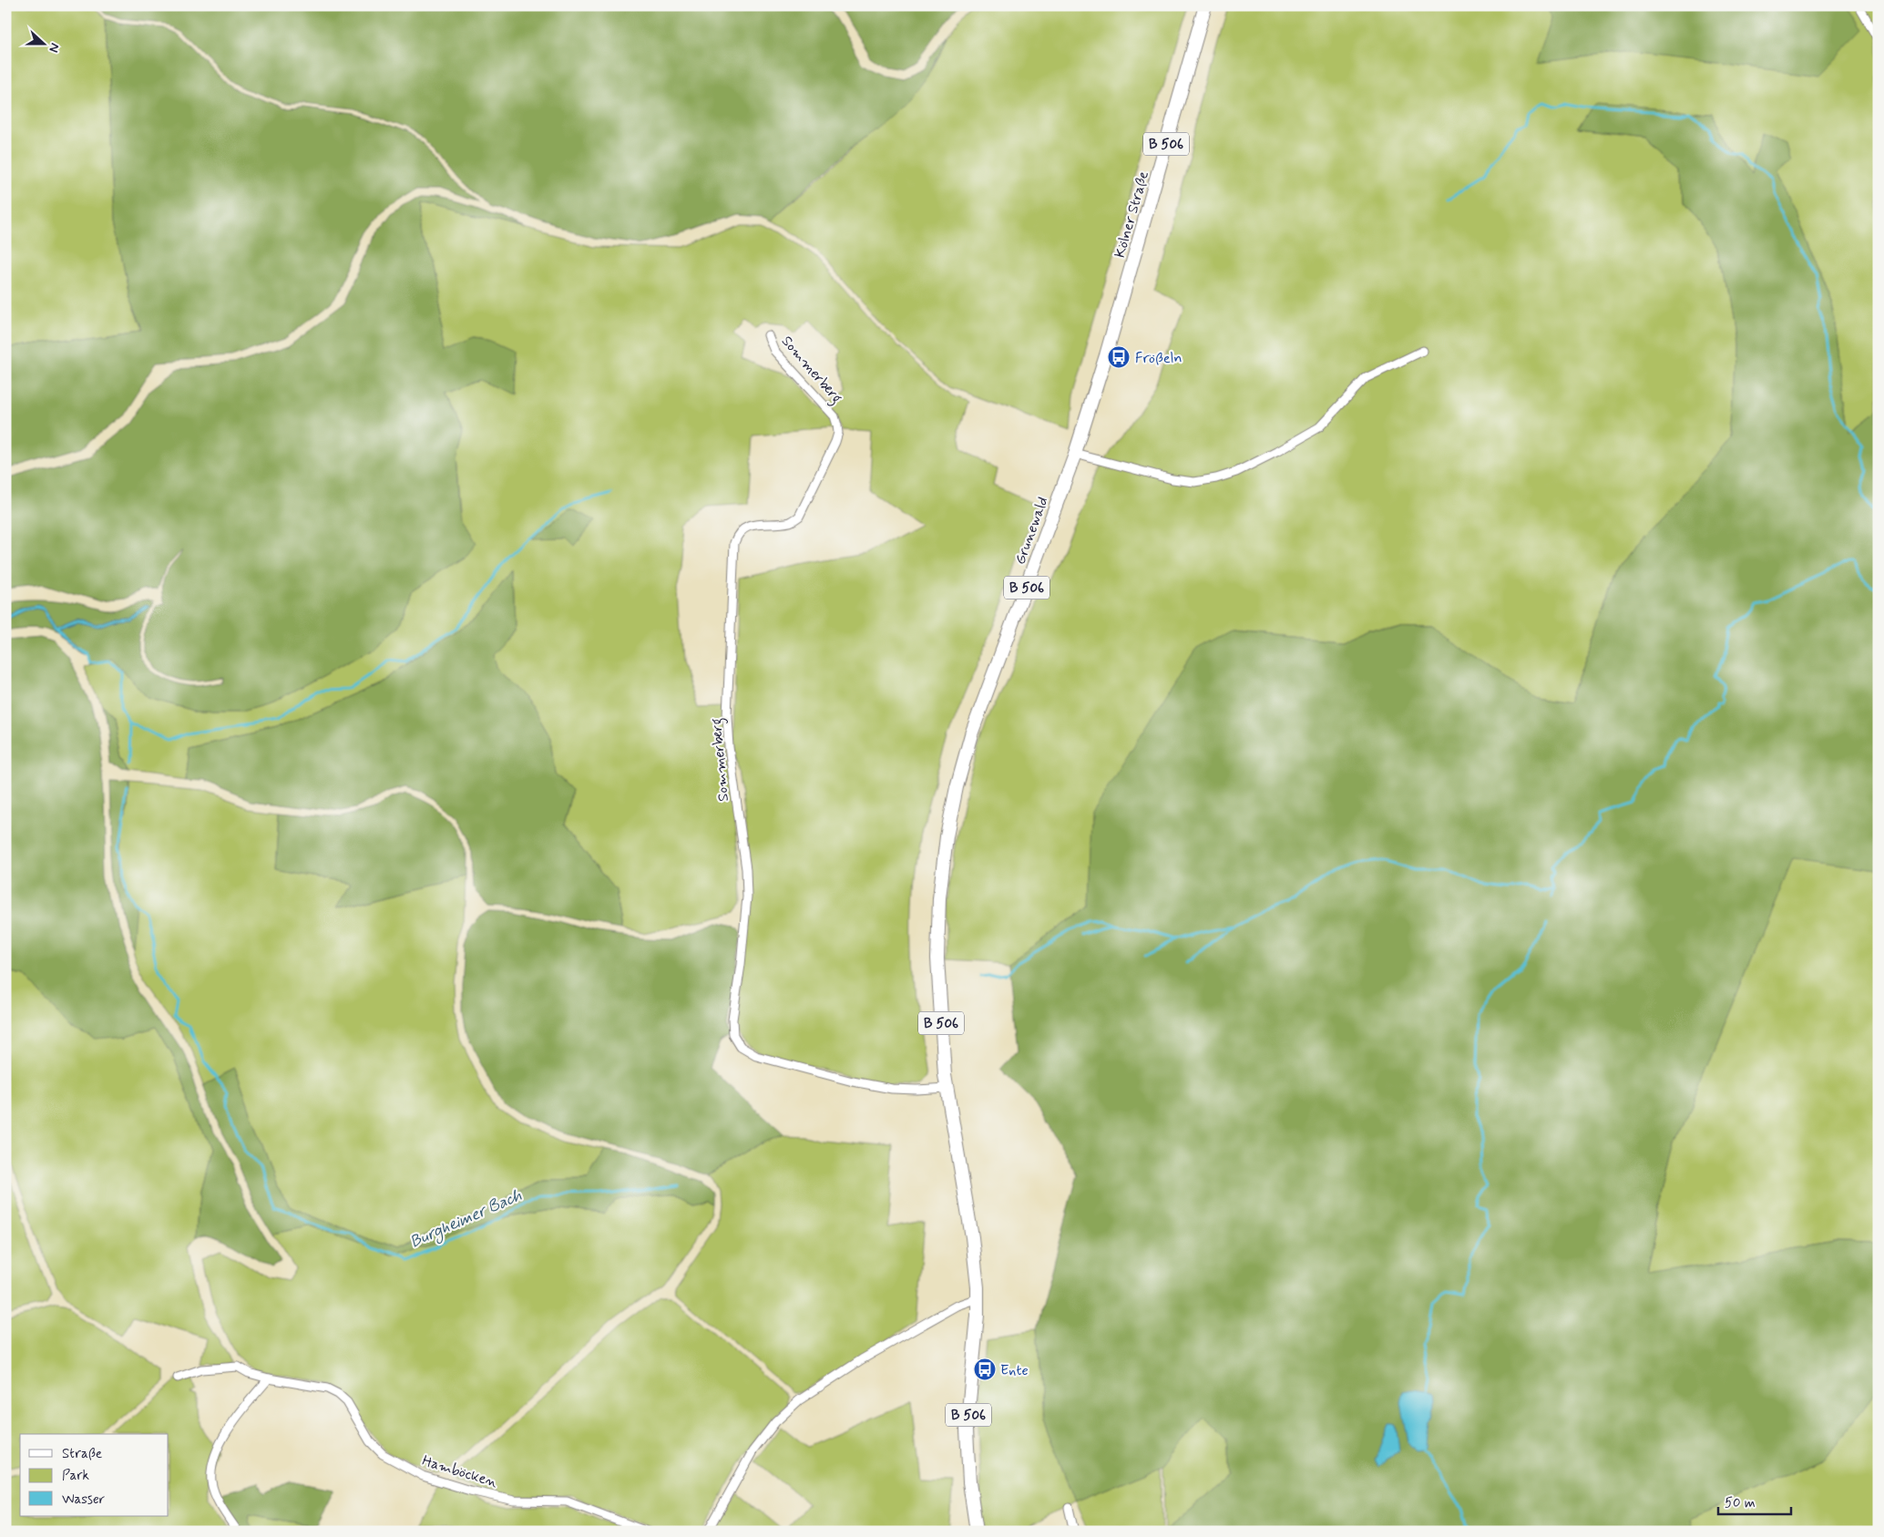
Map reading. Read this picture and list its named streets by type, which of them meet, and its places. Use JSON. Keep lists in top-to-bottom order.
{
  "streets": {
    "main road": ["B 506", "Kölner Straße", "Grunewald"],
    "street": ["Sommerberg", "Hamböcken"]
  },
  "crossings": [
    ["B 506", "Sommerberg"],
    ["B 506", "Grunewald"],
    ["Kölner Straße", "Grunewald"],
    ["Sommerberg", "Grunewald"]
  ],
  "water": ["Burgheimer Bach"],
  "places": {
    "bus stop": ["Frößeln", "Ente"]
  },
  "legend": ["Straße", "Park", "Wasser"],
  "scale_bar": "50 m",
  "north": "right"
}
